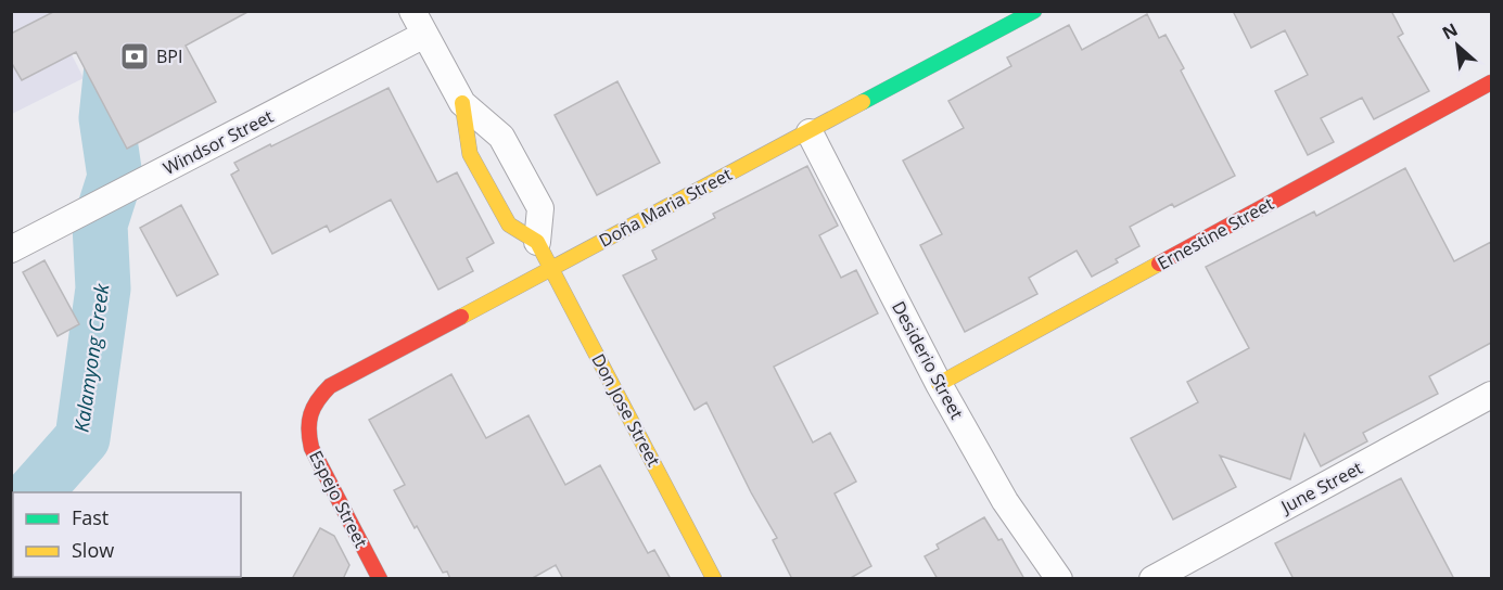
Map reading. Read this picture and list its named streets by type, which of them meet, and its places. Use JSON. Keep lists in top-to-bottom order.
{
  "streets": {
    "street": [
      "Windsor Street",
      "Doña Maria Street",
      "Ernestine Street",
      "Desiderio Street",
      "Don Jose Street",
      "June Street",
      "Espejo Street"
    ]
  },
  "crossings": [
    ["Doña Maria Street", "Desiderio Street"],
    ["Doña Maria Street", "Don Jose Street"],
    ["Doña Maria Street", "Espejo Street"],
    ["Ernestine Street", "Desiderio Street"]
  ],
  "water": ["Kalamyong Creek"],
  "places": {
    "bank": ["BPI"]
  },
  "legend": ["Fast", "Slow"],
  "north": "top left"
}
